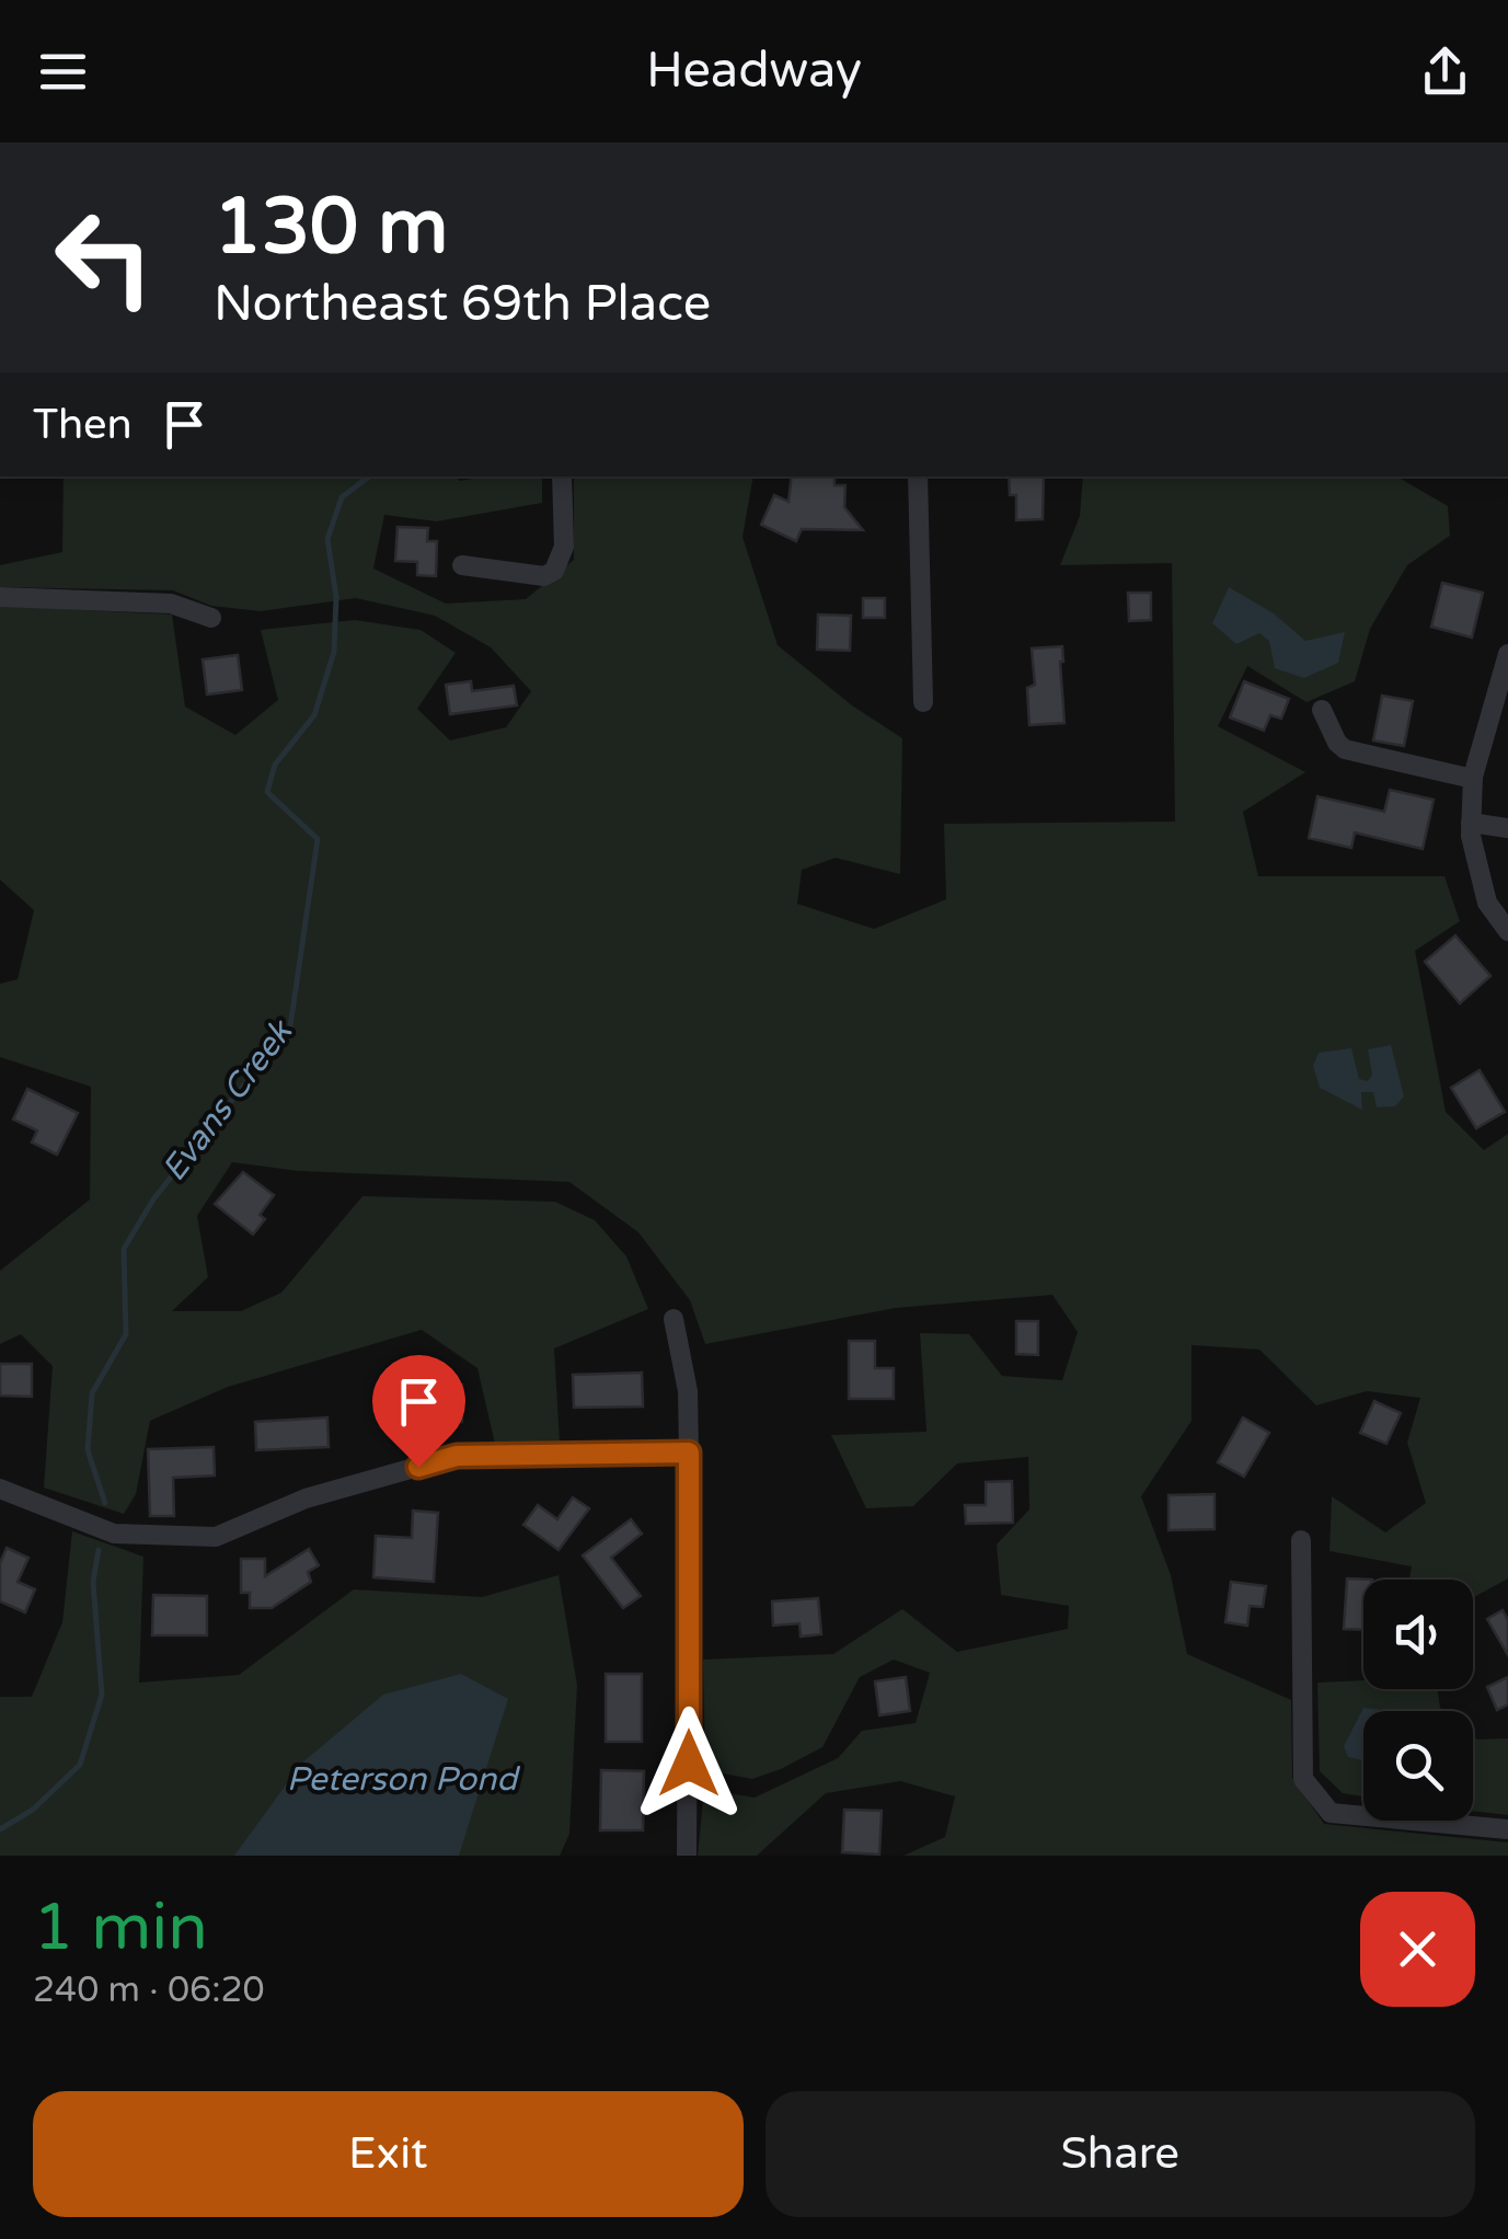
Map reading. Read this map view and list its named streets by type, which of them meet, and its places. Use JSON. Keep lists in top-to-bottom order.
{
  "water": ["Evans Creek", "Peterson Pond"],
  "page": {
    "header": "Headway",
    "turn": ["130 m", "Northeast 69th Place"],
    "then": "Then",
    "heading": ["1 min", "240 m · 06:20"],
    "buttons": ["Exit", "Share"]
  }
}
